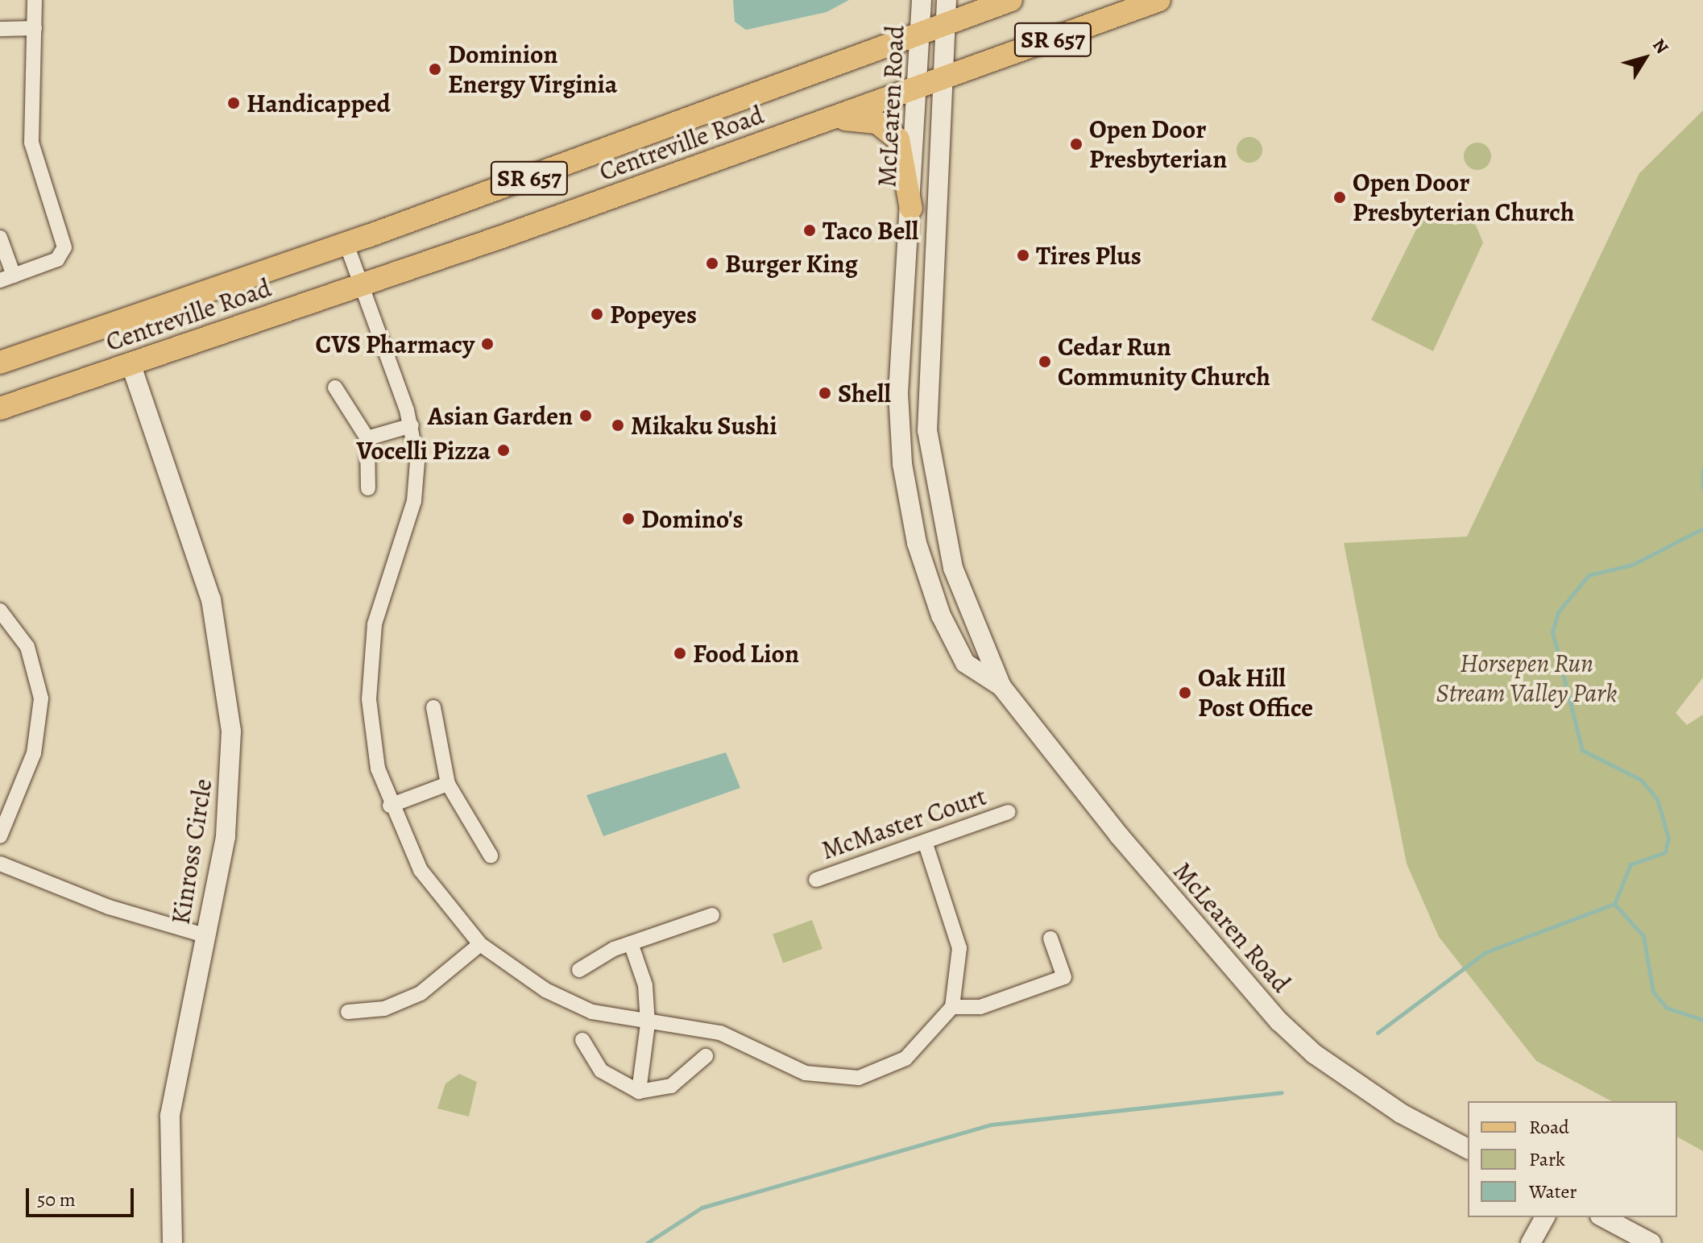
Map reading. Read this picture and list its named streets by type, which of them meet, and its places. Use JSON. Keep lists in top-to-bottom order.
{
  "streets": {
    "main road": [
      "SR 657",
      "McLearen Road",
      "Centreville Road",
      "Kinross Circle"
    ],
    "street": ["McMaster Court"]
  },
  "crossings": [
    ["McLearen Road", "Centreville Road"],
    ["Centreville Road", "Kinross Circle"]
  ],
  "parks": ["Horsepen Run Stream Valley Park"],
  "places": [
    "Dominion Energy Virginia",
    "Handicapped",
    "Open Door Presbyterian",
    "Open Door Presbyterian Church",
    "Taco Bell",
    "Tires Plus",
    "Burger King",
    "Popeyes",
    "CVS Pharmacy",
    "Cedar Run Community Church",
    "Shell",
    "Asian Garden",
    "Mikaku Sushi",
    "Vocelli Pizza",
    "Domino's",
    "Food Lion",
    "Oak Hill Post Office"
  ],
  "legend": ["Road", "Park", "Water"],
  "scale_bar": "50 m",
  "north": "top right"
}
